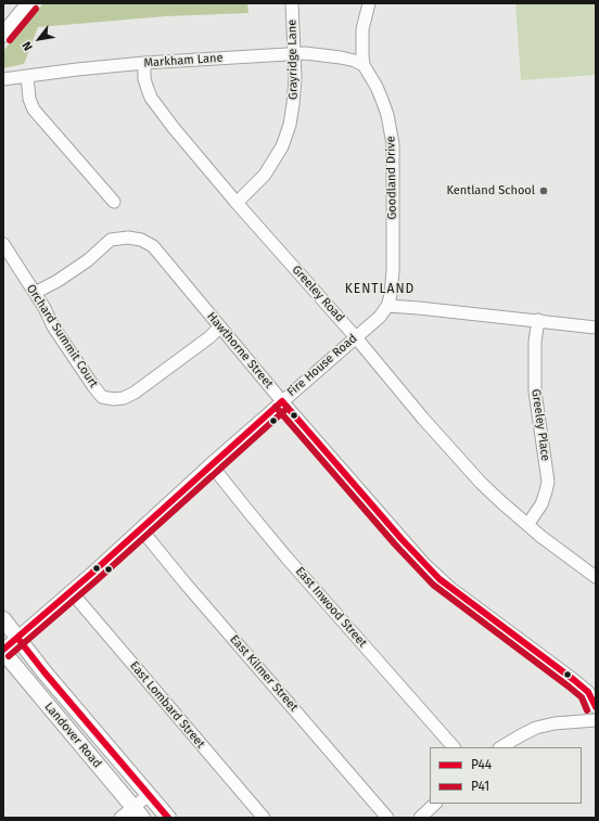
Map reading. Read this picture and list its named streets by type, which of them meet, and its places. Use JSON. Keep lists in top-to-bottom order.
{
  "streets": {
    "main road": ["Landover Road"],
    "street": [
      "Grayridge Lane",
      "Markham Lane",
      "Goodland Drive",
      "Greeley Road",
      "Orchard Summit Court",
      "Hawthorne Street",
      "Fire House Road",
      "Greeley Place",
      "East Inwood Street",
      "East Kilmer Street",
      "East Lombard Street"
    ]
  },
  "crossings": [
    ["Grayridge Lane", "Markham Lane"],
    ["Grayridge Lane", "Greeley Road"],
    ["Markham Lane", "Goodland Drive"],
    ["Markham Lane", "Greeley Road"],
    ["Goodland Drive", "Fire House Road"],
    ["Greeley Road", "Fire House Road"],
    ["Greeley Road", "Greeley Place"],
    ["Orchard Summit Court", "Hawthorne Street"],
    ["Hawthorne Street", "Fire House Road"],
    ["Fire House Road", "East Inwood Street"],
    ["Fire House Road", "East Kilmer Street"],
    ["Fire House Road", "East Lombard Street"],
    ["Fire House Road", "Landover Road"]
  ],
  "districts": ["KENTLAND"],
  "places": ["Kentland School"],
  "lines": ["transit line P41", "transit line P44"],
  "legend": ["P44", "P41"],
  "north": "bottom left"
}
